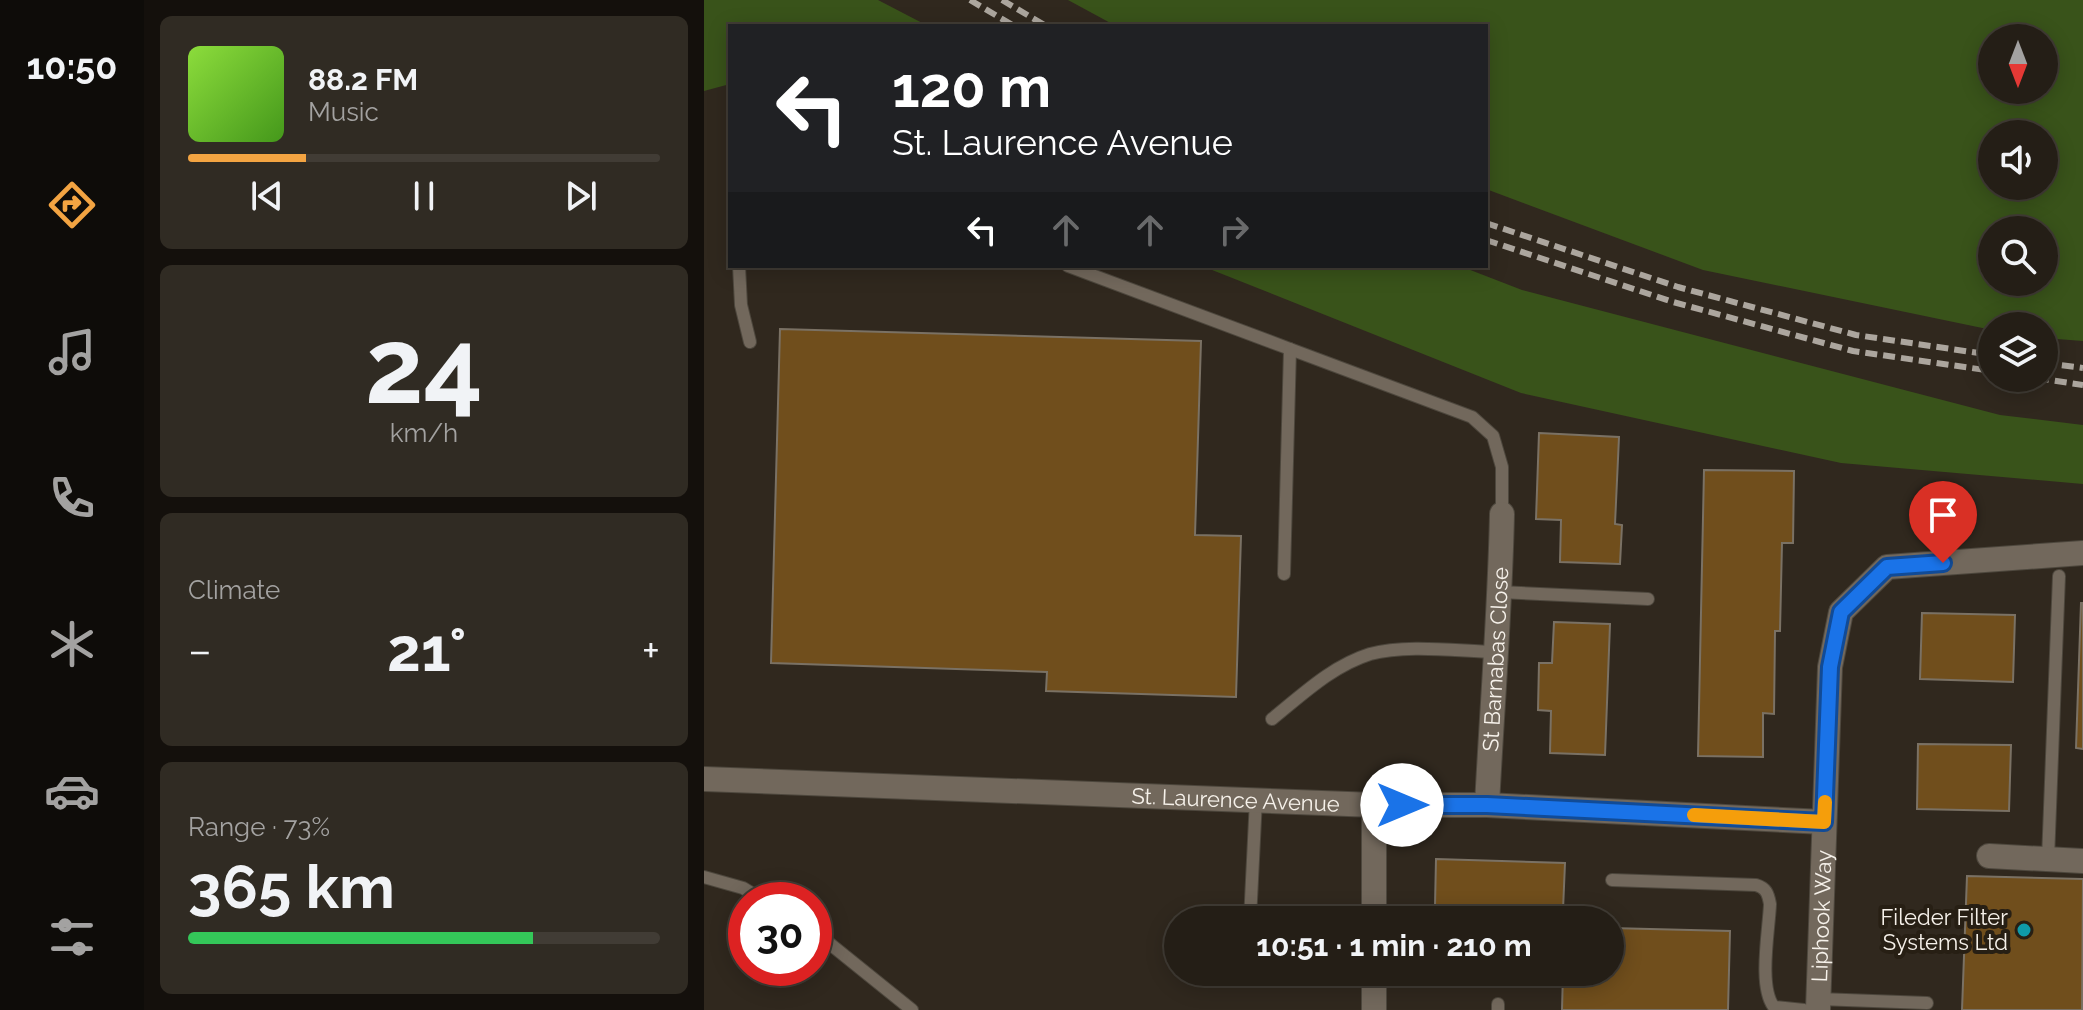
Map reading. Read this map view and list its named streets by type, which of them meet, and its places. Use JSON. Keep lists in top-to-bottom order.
{
  "streets": {
    "street": ["St Barnabas Close", "St. Laurence Avenue", "Liphook Way"]
  },
  "crossings": [
    ["St Barnabas Close", "St. Laurence Avenue"],
    ["St. Laurence Avenue", "Liphook Way"]
  ],
  "places": ["Fileder Filter Systems Ltd"],
  "north": "bottom",
  "page": {
    "tabs": "10:50",
    "turn": ["120 m", "St. Laurence Avenue"],
    "song": ["88.2 FM", "Music"],
    "tile": [
      ["24", "km/h"],
      "Climate",
      ["Range · 73%", "365 km"]
    ],
    "heat": ["−", "21°", "+"],
    "limit": "30",
    "trip": "10:51 · 1 min · 210 m"
  }
}
